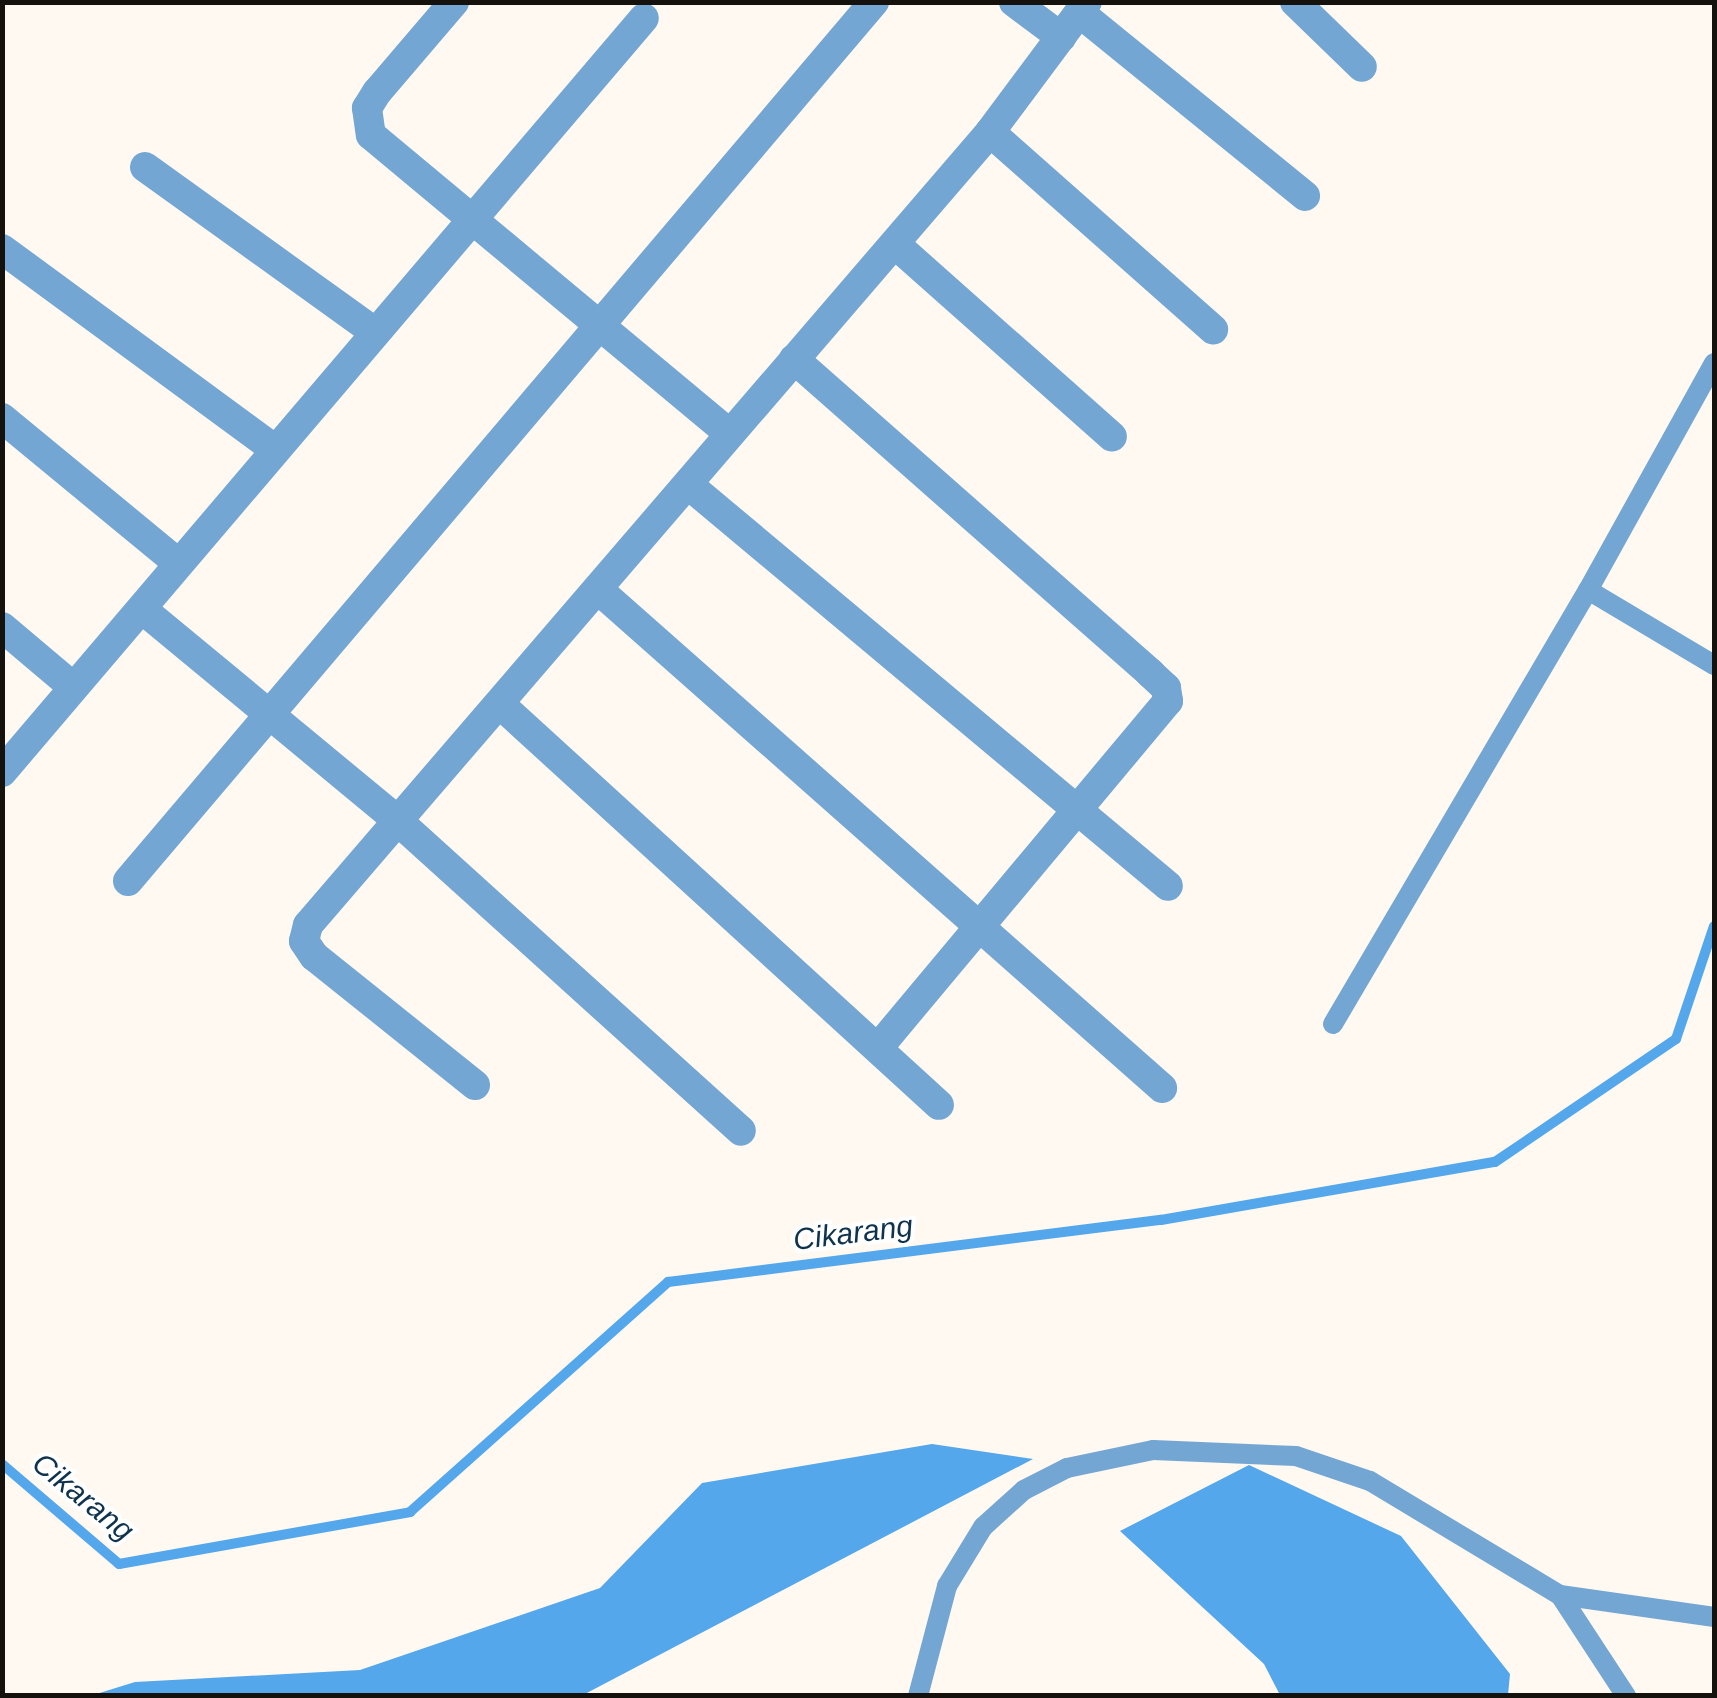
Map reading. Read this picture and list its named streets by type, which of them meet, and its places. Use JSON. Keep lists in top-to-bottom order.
{
  "water": ["Cikarang"]
}
